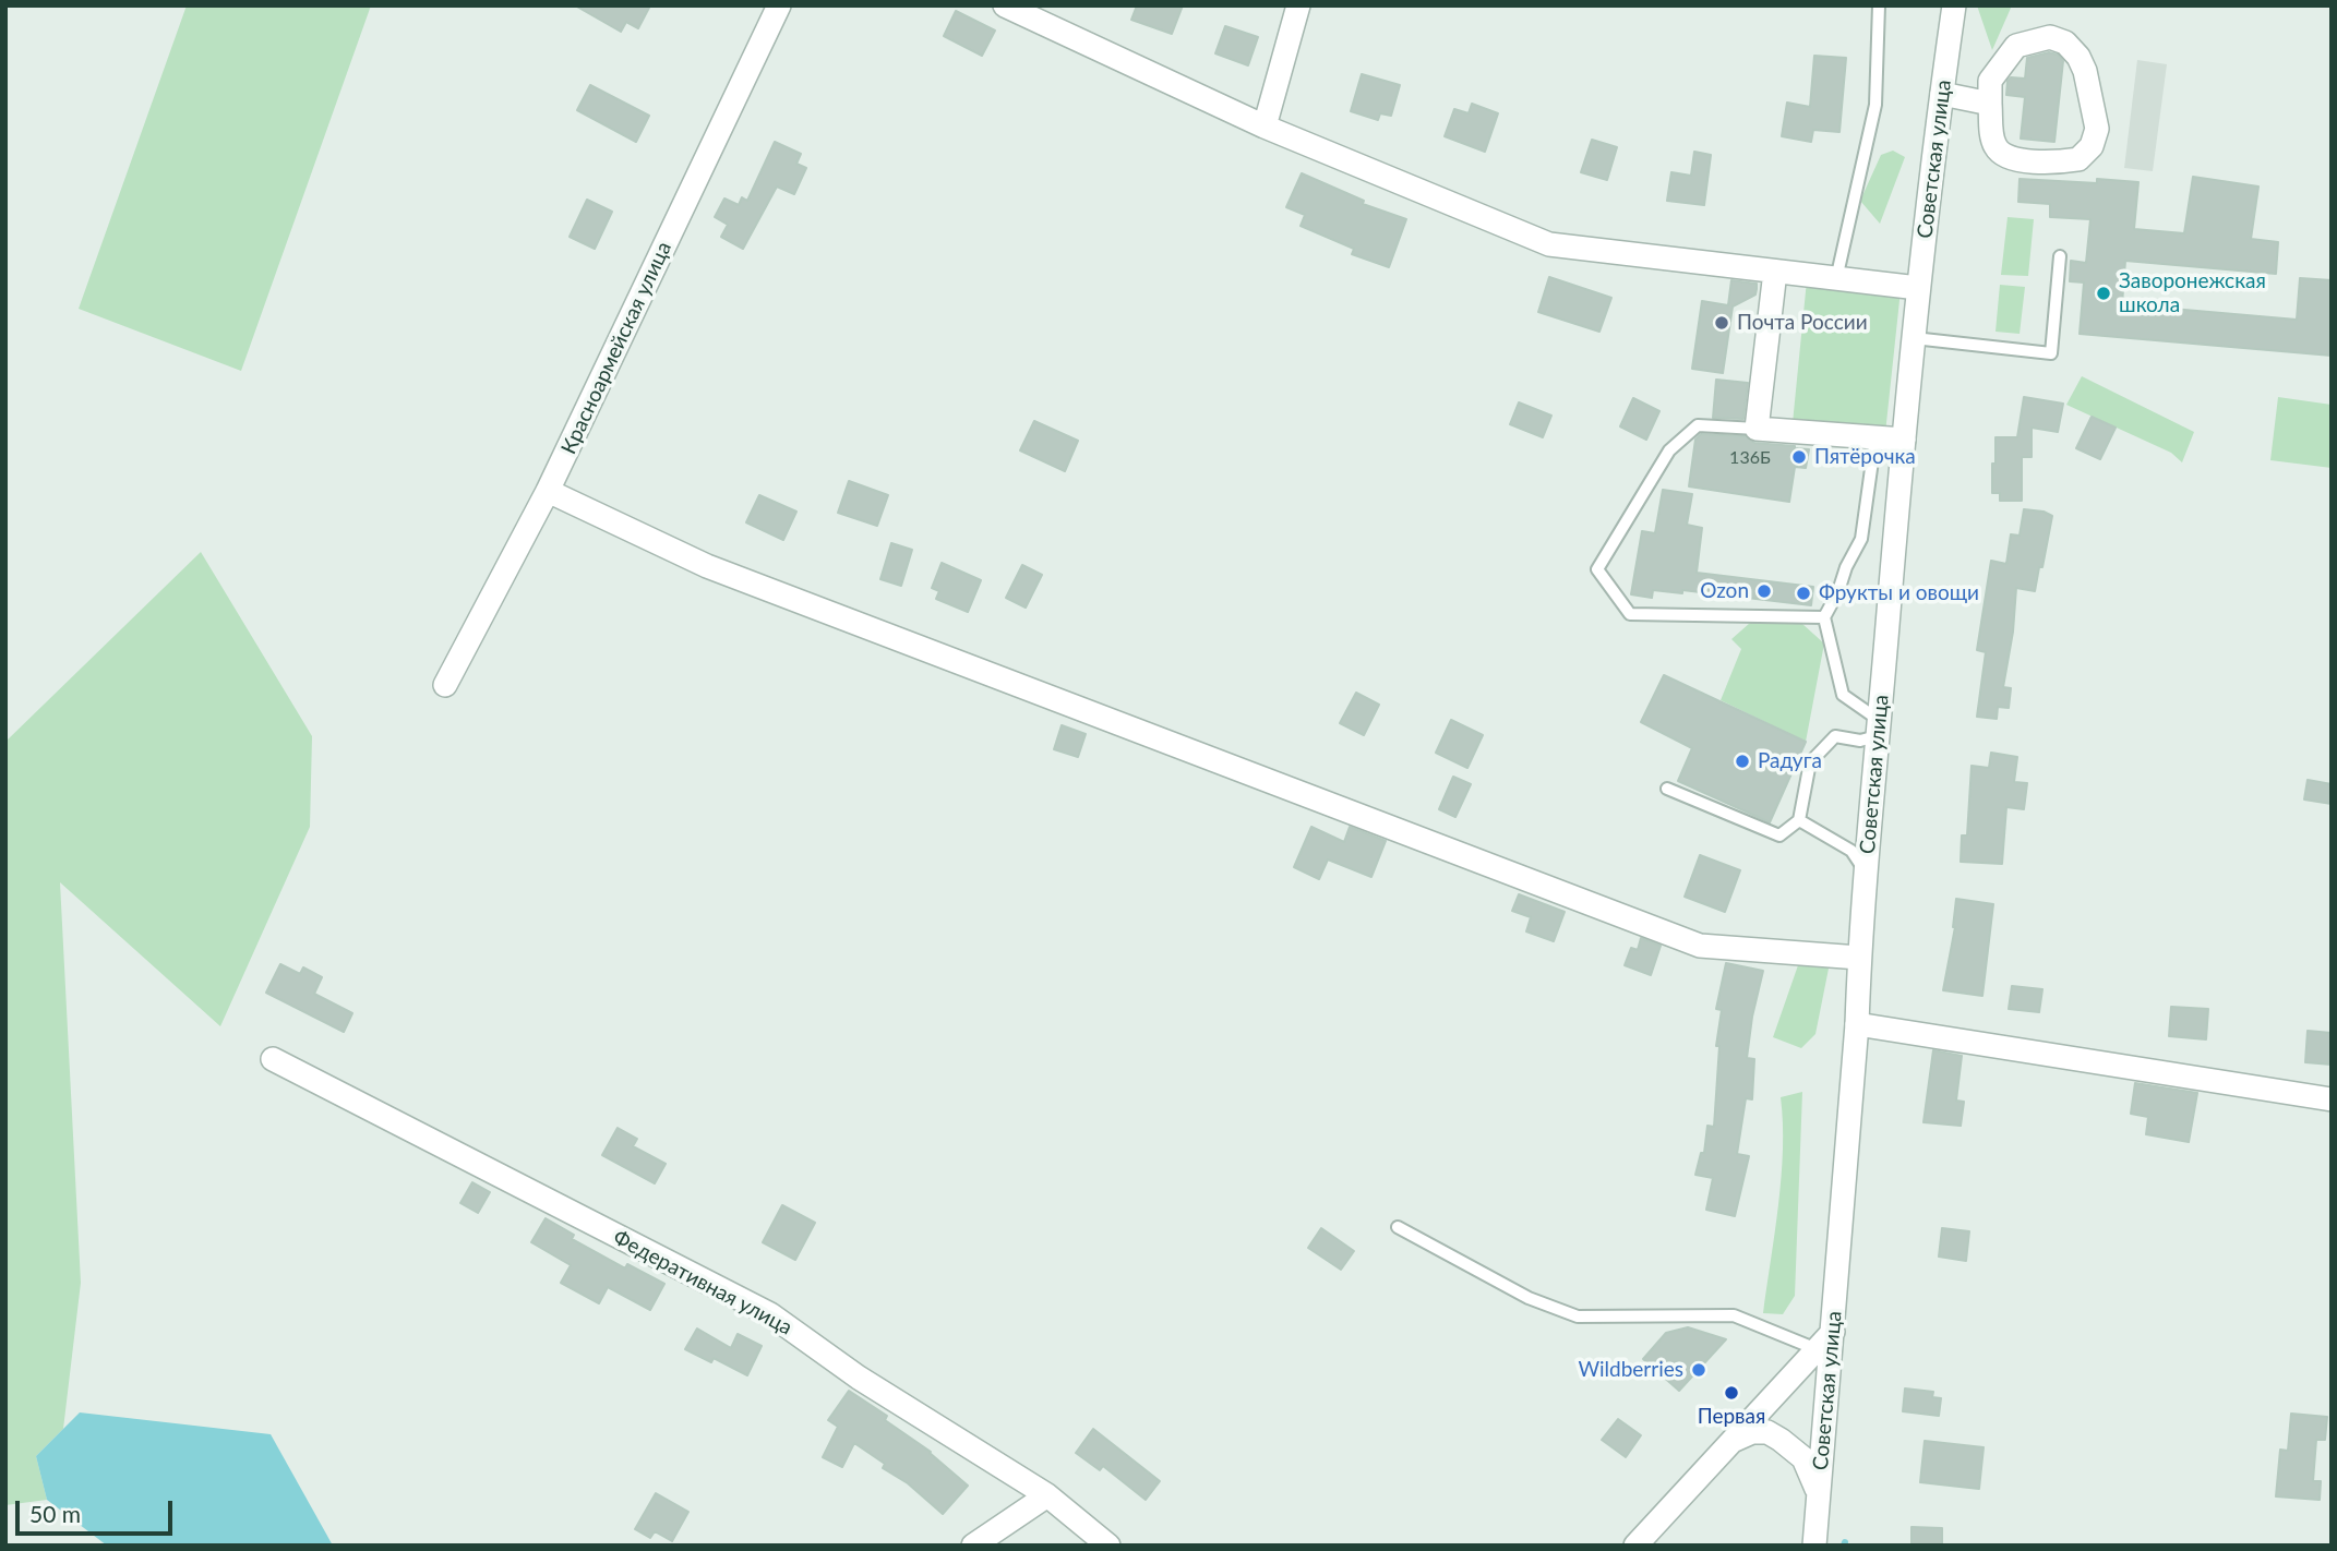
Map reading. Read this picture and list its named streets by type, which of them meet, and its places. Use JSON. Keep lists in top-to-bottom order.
{
  "streets": {
    "street": ["Советская улица", "Красноармейская улица", "Федеративная улица"]
  },
  "places": [
    "Заворонежская школа",
    "Почта России",
    "Пятёрочка",
    "Ozon",
    "Фрукты и овощи",
    "Радуга",
    "Wildberries",
    "Первая"
  ],
  "house_numbers": ["136Б"],
  "scale_bar": "50 m"
}
